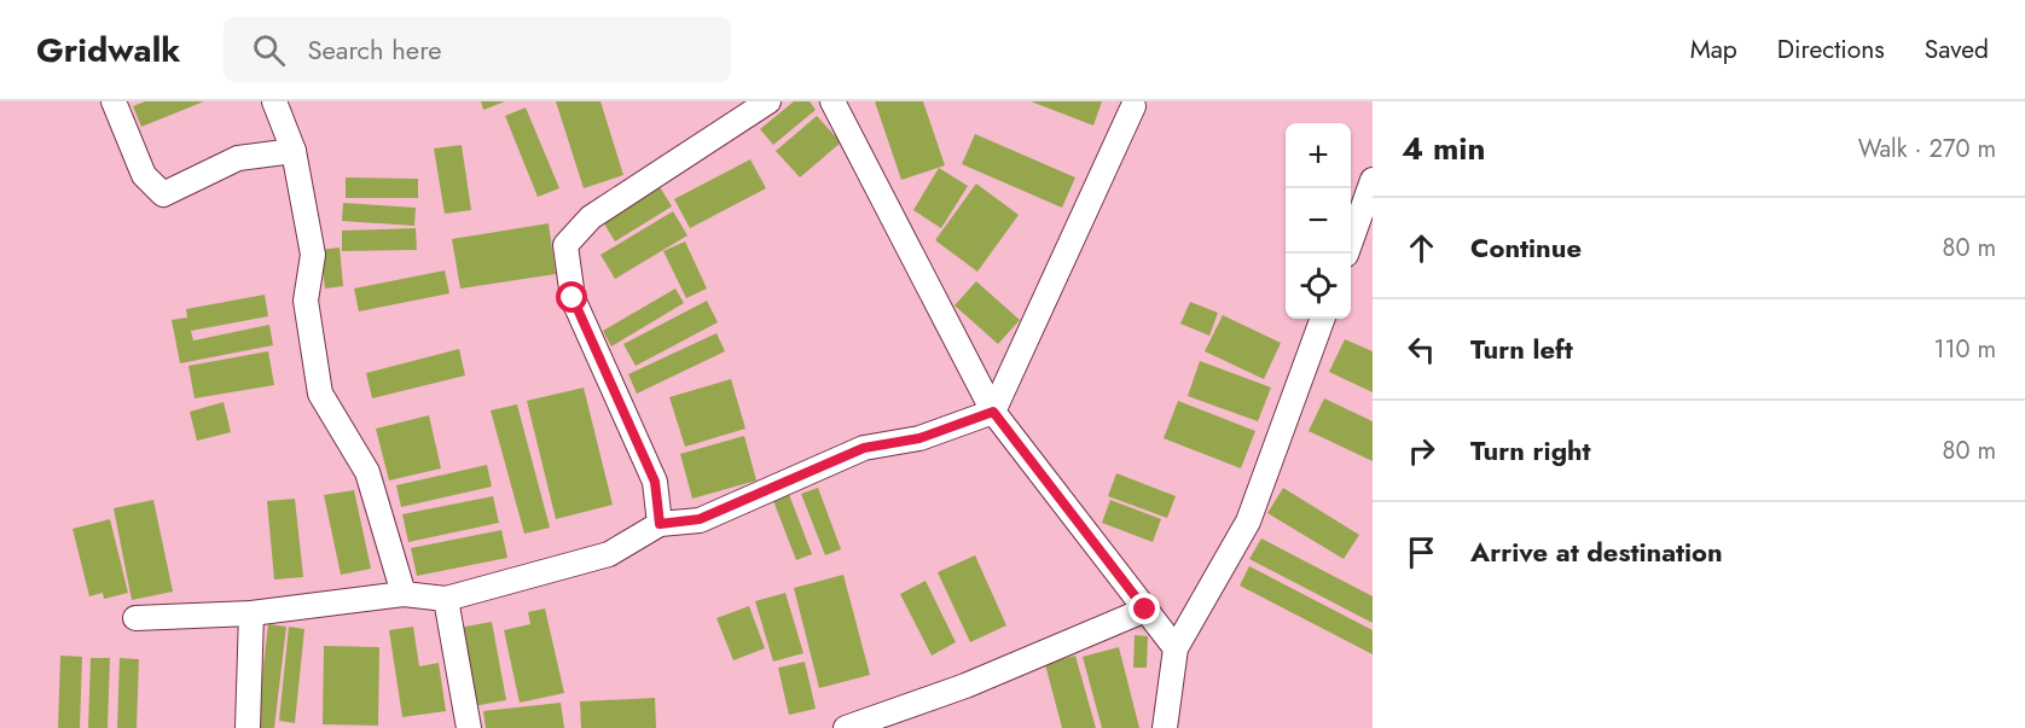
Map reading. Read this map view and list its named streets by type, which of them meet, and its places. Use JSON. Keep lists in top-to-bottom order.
{
  "page": {
    "header": "Gridwalk",
    "search": "Search here",
    "nav": ["Map", "Directions", "Saved"],
    "heading": ["4 min", "Walk · 270 m"],
    "map_buttons": ["+", "−"],
    "list": [
      ["Continue", "80 m"],
      ["Turn left", "110 m"],
      ["Turn right", "80 m"],
      "Arrive at destination"
    ]
  }
}
